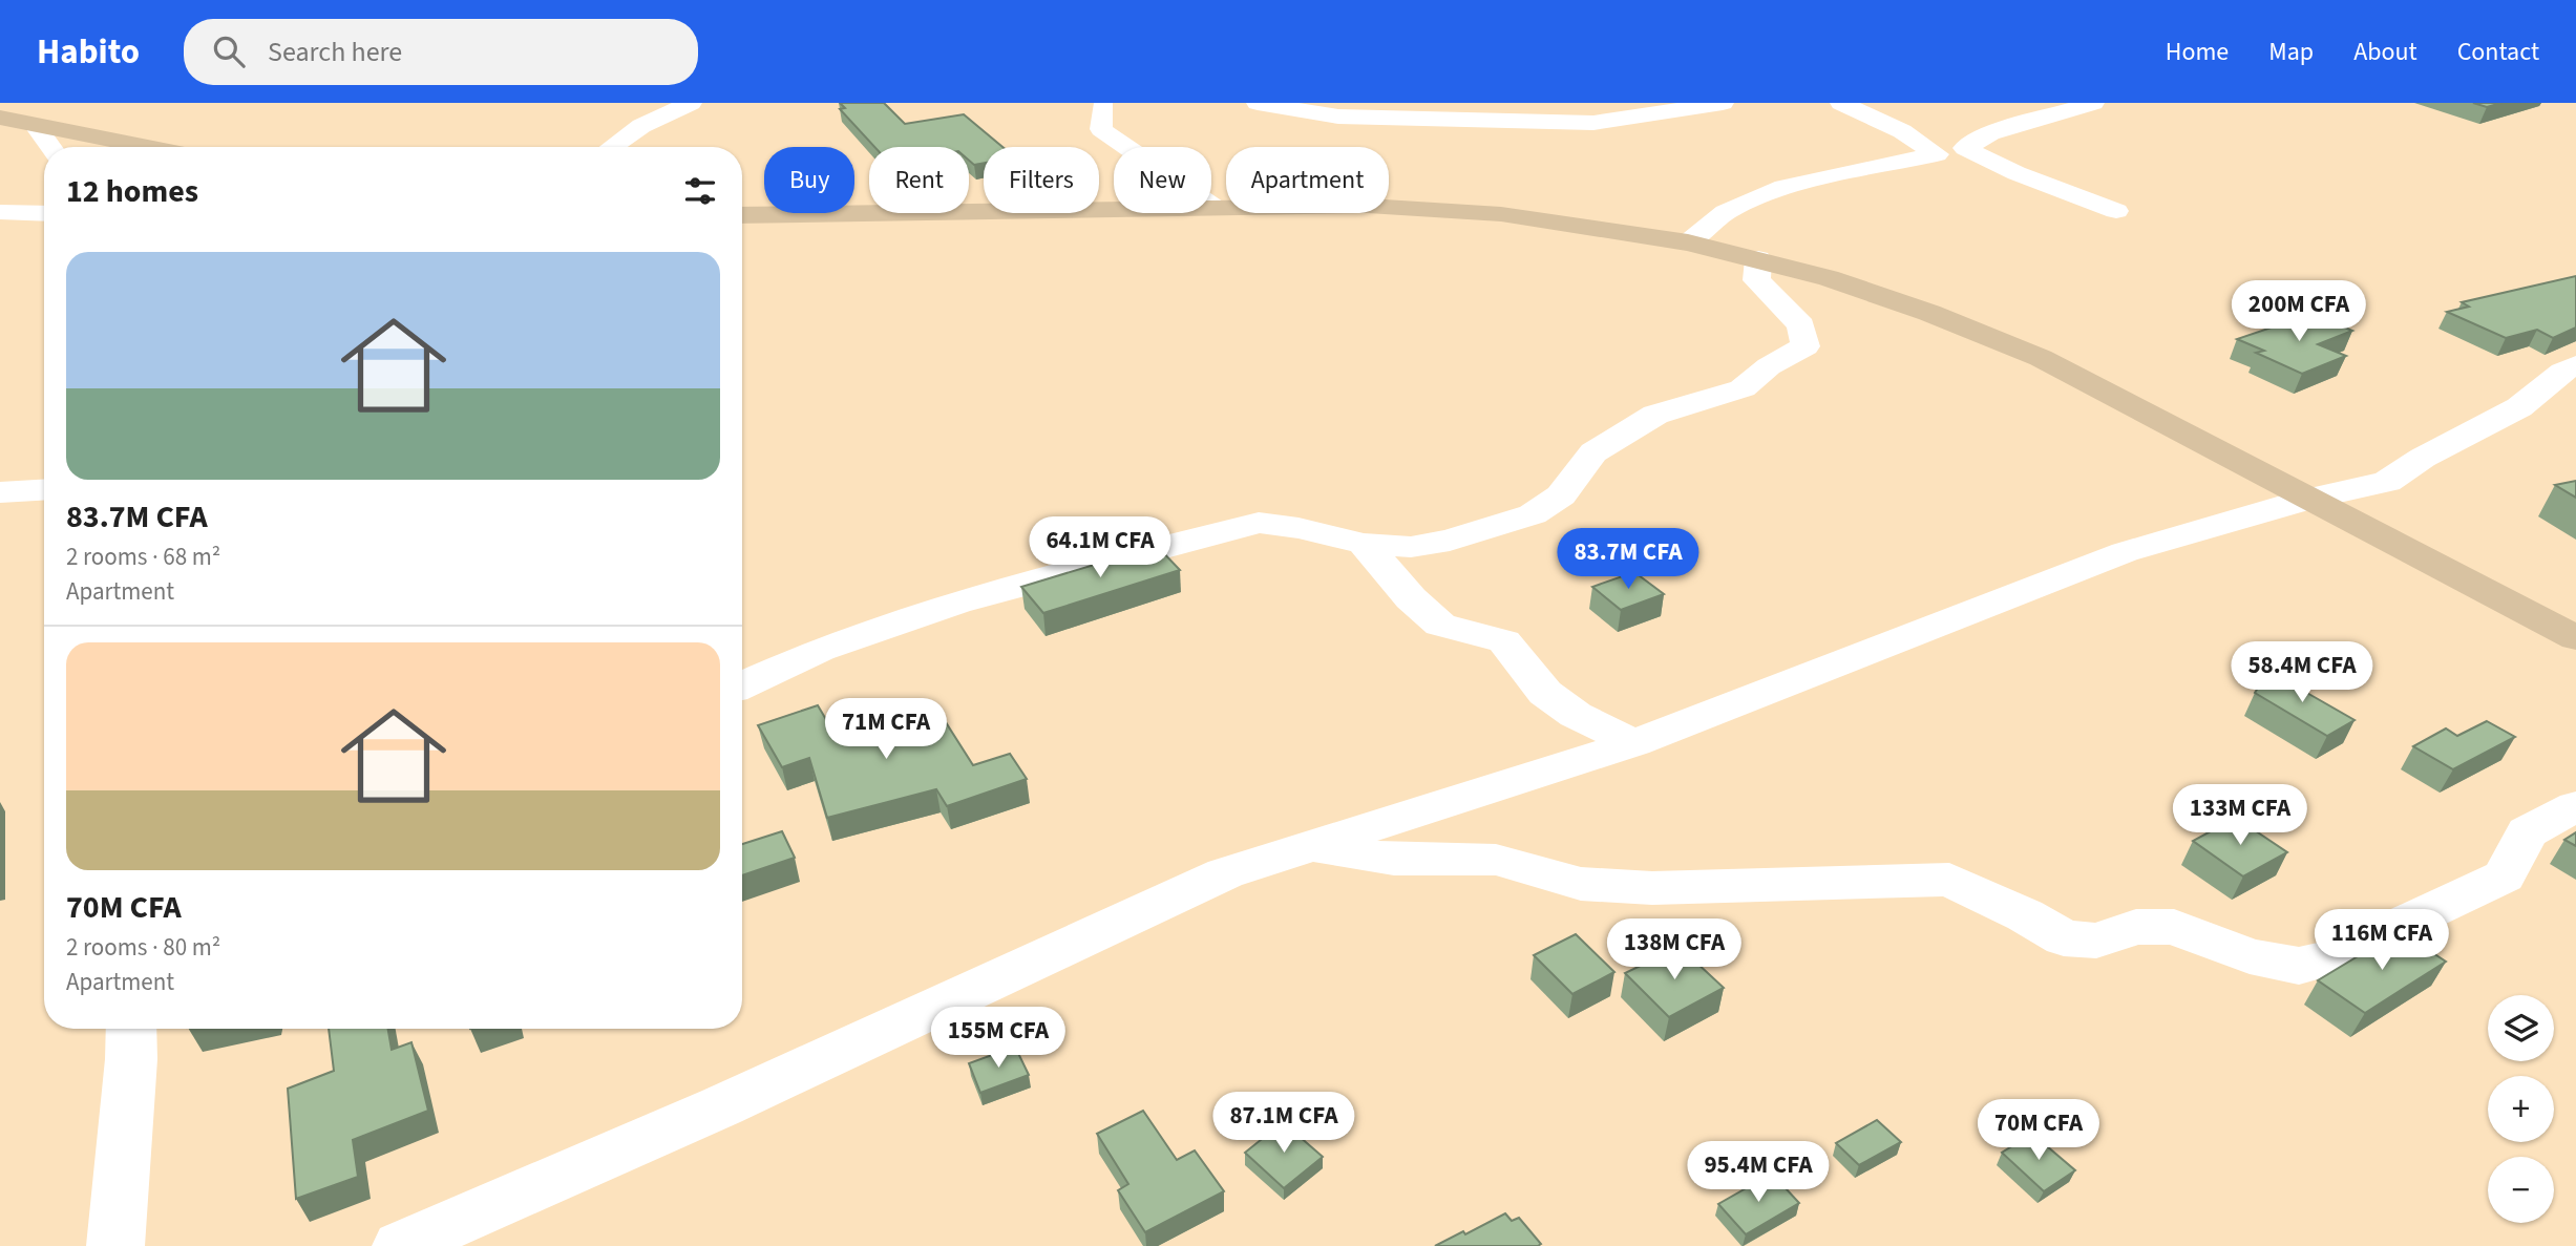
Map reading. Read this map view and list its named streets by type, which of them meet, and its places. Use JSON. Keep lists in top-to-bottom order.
{
  "page": {
    "header": "Habito",
    "search": "Search here",
    "nav": [
      "Home",
      "Map",
      "About",
      "Contact"
    ],
    "chip": [
      "Buy",
      "Rent",
      "Filters",
      "New",
      "Apartment"
    ],
    "heading": "12 homes",
    "list": [
      {
        "name": "83.7M CFA",
        "note": "2 rooms · 68 m² · Apartment"
      },
      {
        "name": "70M CFA",
        "note": "2 rooms · 80 m² · Apartment"
      }
    ],
    "price": [
      "200M CFA",
      "64.1M CFA",
      "83.7M CFA",
      "58.4M CFA",
      "71M CFA",
      "133M CFA",
      "116M CFA",
      "138M CFA",
      "155M CFA",
      "87.1M CFA",
      "70M CFA",
      "95.4M CFA"
    ],
    "map_buttons": ["+", "−"]
  }
}
